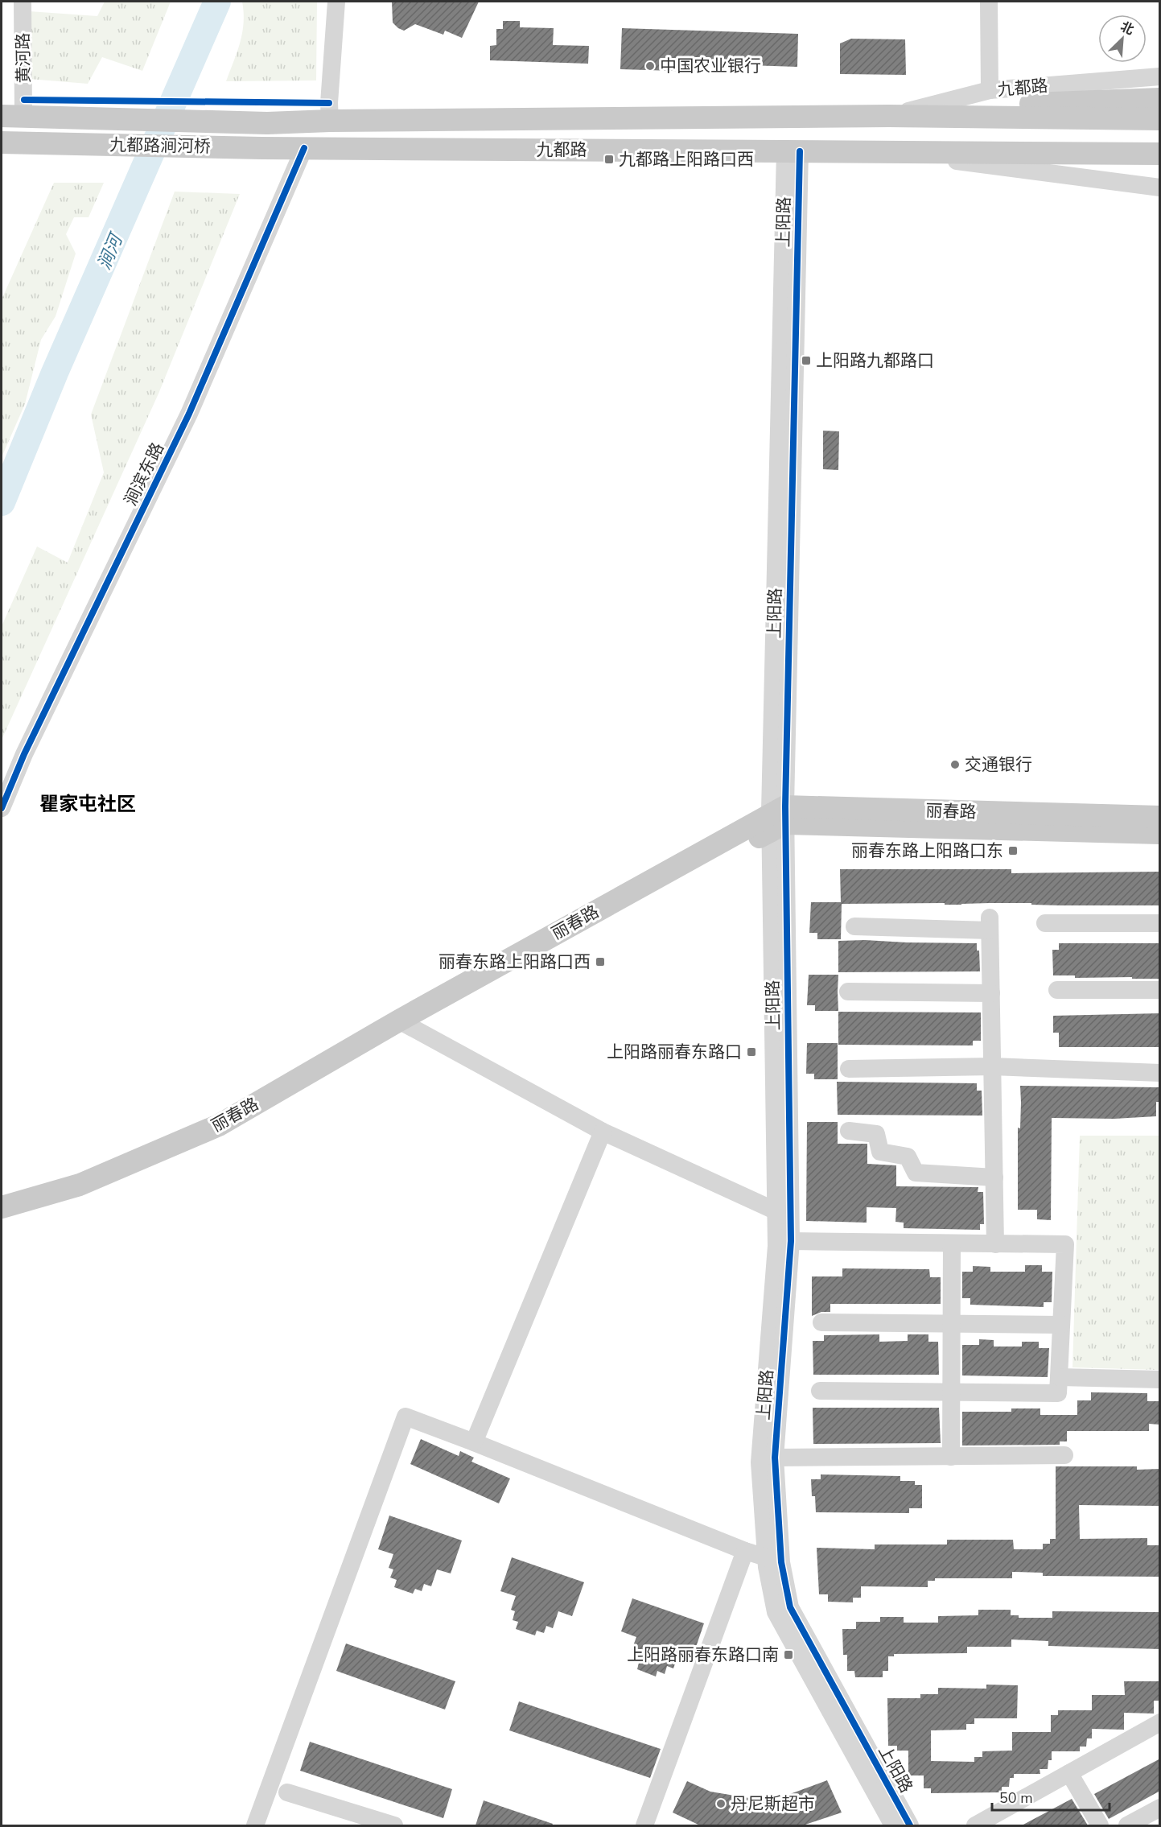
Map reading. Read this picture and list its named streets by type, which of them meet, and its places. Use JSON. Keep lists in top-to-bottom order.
{
  "streets": {
    "main road": ["九都路", "九都路涧河桥", "丽春路"],
    "street": ["黄河路", "上阳路", "涧滨东路"]
  },
  "crossings": [
    ["黄河路", "九都路涧河桥"],
    ["九都路", "九都路涧河桥"],
    ["九都路", "上阳路"],
    ["九都路", "涧滨东路"],
    ["上阳路", "丽春路"]
  ],
  "districts": ["瞿家屯社区"],
  "water": ["涧河"],
  "places": {
    "other": ["中国农业银行", "交通银行", "丹尼斯超市"],
    "transit": [
      "九都路上阳路口西",
      "上阳路九都路口",
      "丽春东路上阳路口东",
      "丽春东路上阳路口西",
      "上阳路丽春东路口",
      "上阳路丽春东路口南"
    ]
  },
  "scale_bar": "50 m",
  "north": "top right"
}
